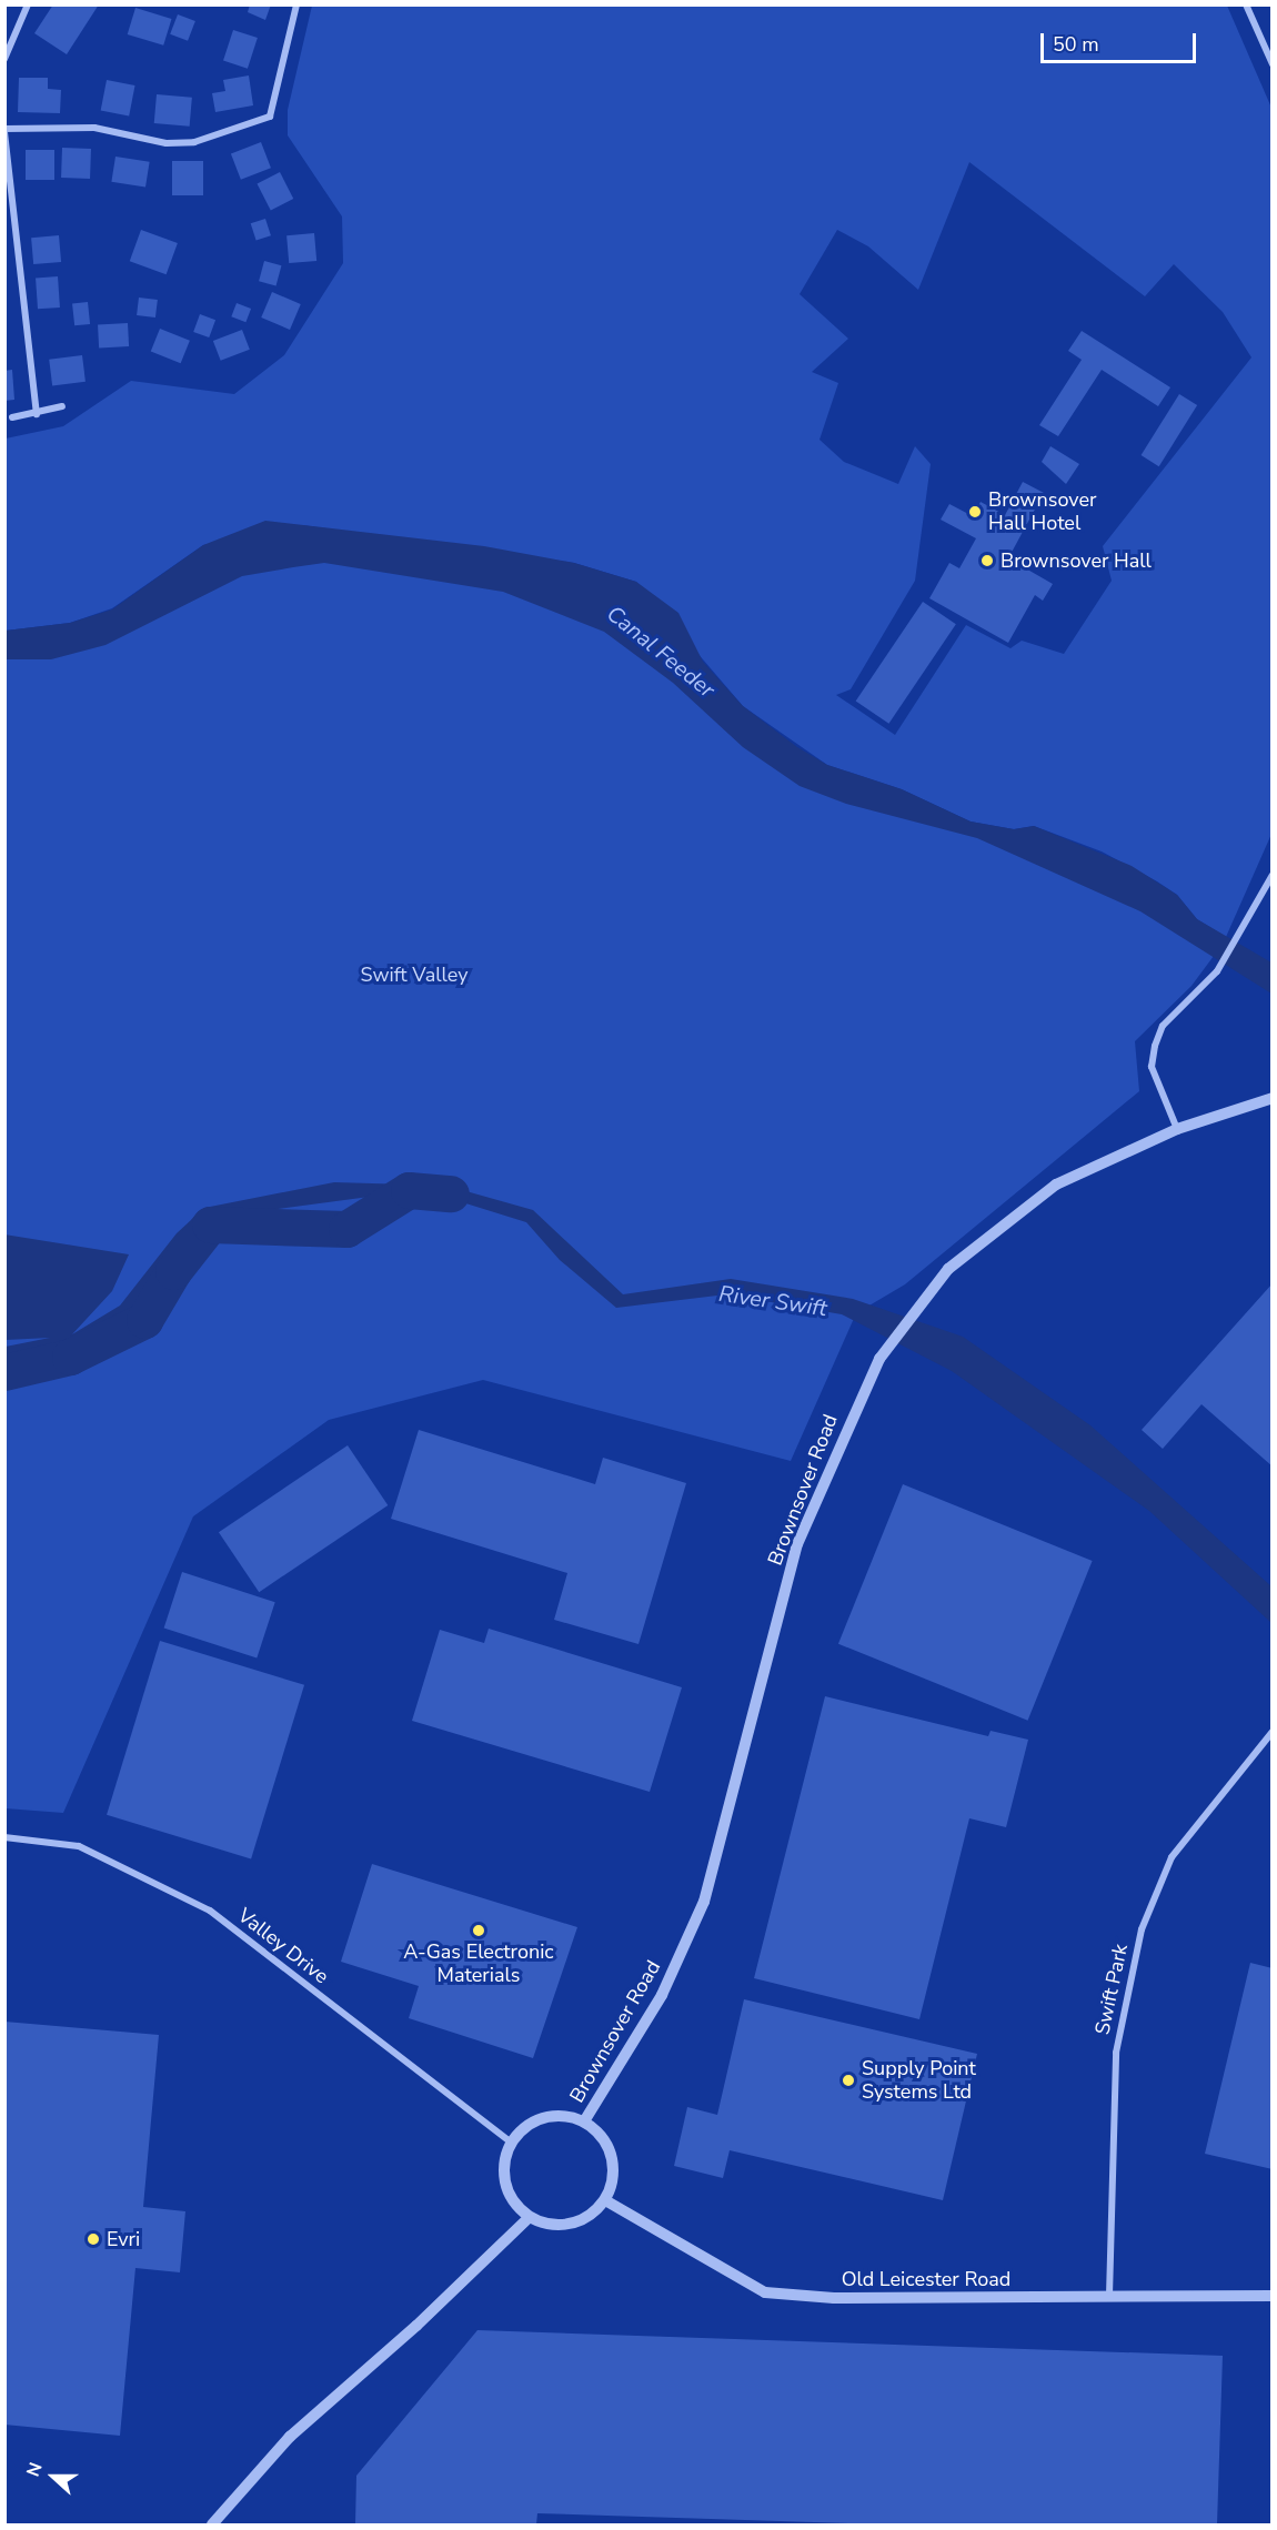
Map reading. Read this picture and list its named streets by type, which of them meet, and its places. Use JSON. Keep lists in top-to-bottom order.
{
  "streets": {
    "street": [
      "Brownsover Road",
      "Valley Drive",
      "Swift Park",
      "Old Leicester Road"
    ]
  },
  "crossings": [
    ["Brownsover Road", "Valley Drive"],
    ["Brownsover Road", "Old Leicester Road"],
    ["Valley Drive", "Old Leicester Road"],
    ["Swift Park", "Old Leicester Road"]
  ],
  "water": ["Canal Feeder", "River Swift"],
  "parks": ["Swift Valley"],
  "places": [
    "Brownsover Hall Hotel",
    "Brownsover Hall",
    "A-Gas Electronic Materials",
    "Supply Point Systems Ltd",
    "Evri"
  ],
  "scale_bar": "50 m",
  "north": "left"
}
